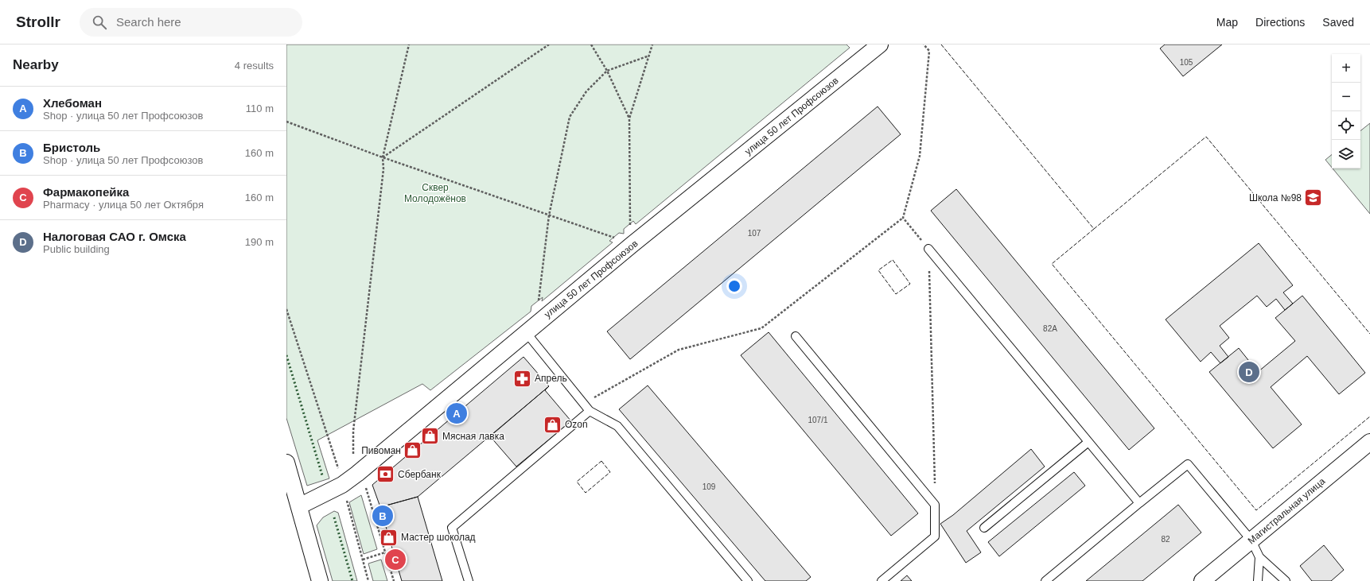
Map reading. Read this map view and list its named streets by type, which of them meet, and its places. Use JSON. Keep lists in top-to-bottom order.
{
  "streets": {
    "street": ["улица 50 лет Профсоюзов", "Магистральная улица"]
  },
  "parks": ["Сквер Молодожёнов"],
  "places": {
    "school or university": ["Школа №98"],
    "pharmacy": ["Апрель"],
    "shop": [
      "Ozon",
      "Мясная лавка",
      "Пивоман",
      "Мастер шоколад"
    ],
    "bank": ["Сбербанк"]
  },
  "house_numbers": [
    "105",
    "107",
    "82А",
    "107/1",
    "109",
    "82"
  ],
  "page": {
    "header": "Strollr",
    "search": "Search here",
    "nav": ["Map", "Directions", "Saved"],
    "heading": ["Nearby", "4 results"],
    "map_buttons": ["+", "−"],
    "list": [
      {
        "mark": "A",
        "name": "Хлебоман",
        "note": "Shop · улица 50 лет Профсоюзов",
        "value": "110 m"
      },
      {
        "mark": "B",
        "name": "Бристоль",
        "note": "Shop · улица 50 лет Профсоюзов",
        "value": "160 m"
      },
      {
        "mark": "C",
        "name": "Фармакопейка",
        "note": "Pharmacy · улица 50 лет Октября",
        "value": "160 m"
      },
      {
        "mark": "D",
        "name": "Налоговая САО г. Омска",
        "note": "Public building",
        "value": "190 m"
      }
    ],
    "pins": [
      "D",
      "A",
      "B",
      "C"
    ]
  }
}
